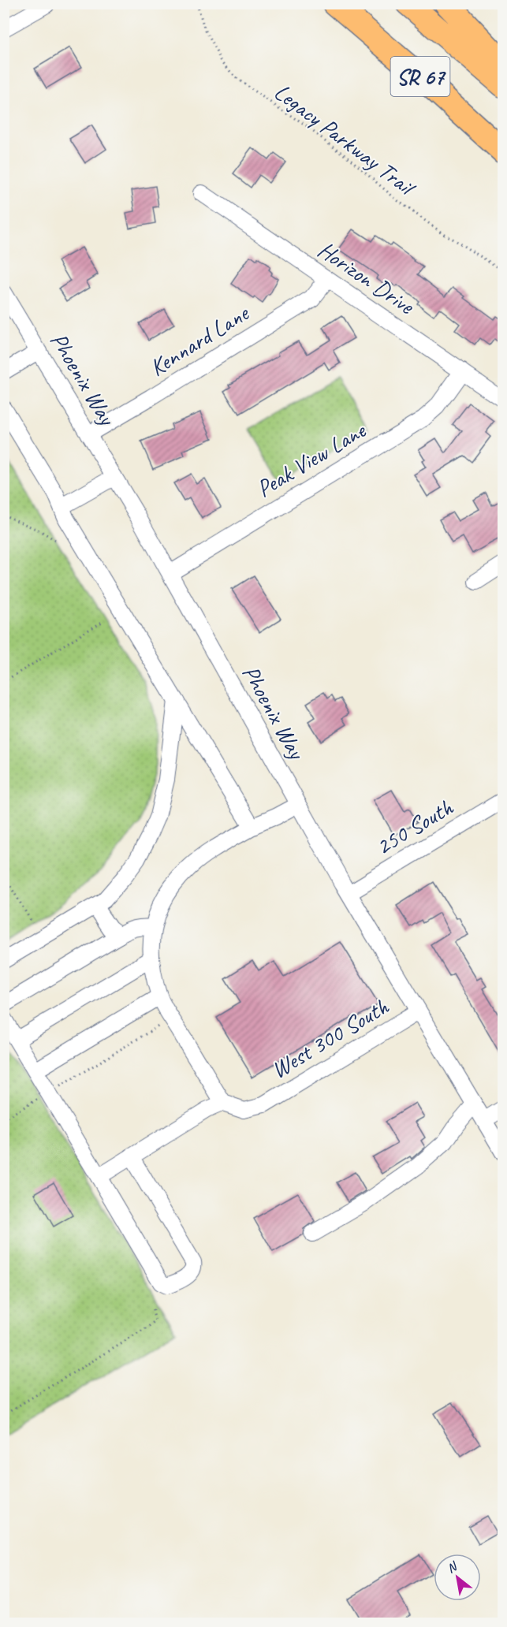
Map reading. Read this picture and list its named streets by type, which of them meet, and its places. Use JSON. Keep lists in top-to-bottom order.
{
  "streets": {
    "highway": ["SR 67"],
    "street": [
      "Horizon Drive",
      "Kennard Lane",
      "Phoenix Way",
      "Peak View Lane",
      "250 South",
      "West 300 South"
    ],
    "path": ["Legacy Parkway Trail"]
  },
  "crossings": [
    ["Horizon Drive", "Kennard Lane"],
    ["Horizon Drive", "Peak View Lane"],
    ["Kennard Lane", "Phoenix Way"],
    ["Phoenix Way", "Peak View Lane"],
    ["Phoenix Way", "250 South"],
    ["Phoenix Way", "West 300 South"]
  ],
  "north": "top left"
}
